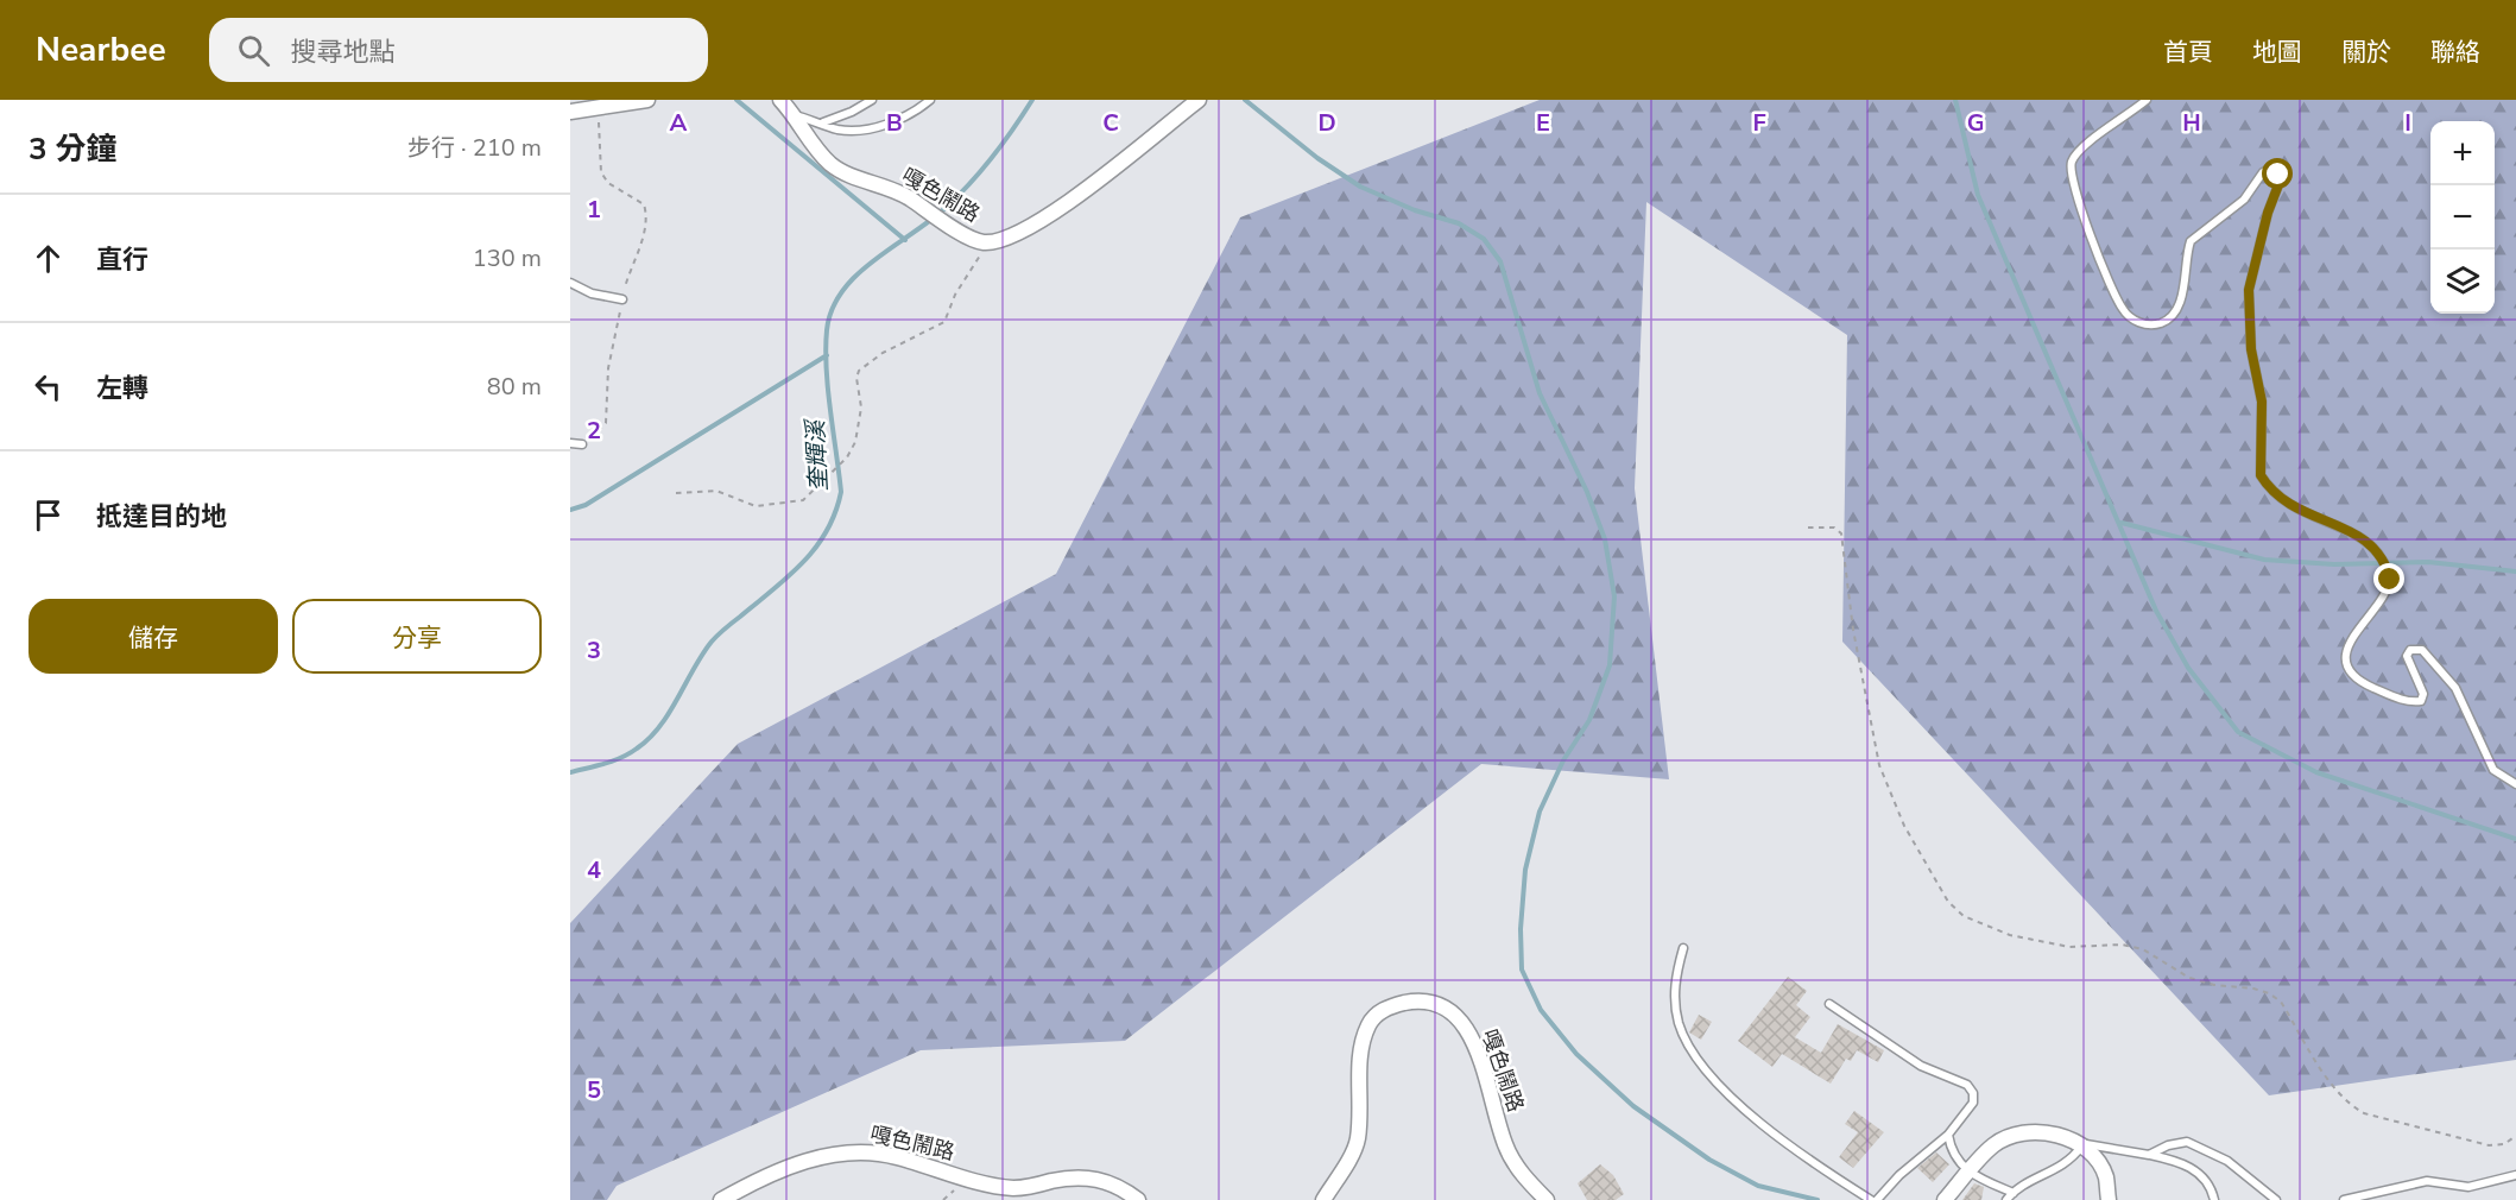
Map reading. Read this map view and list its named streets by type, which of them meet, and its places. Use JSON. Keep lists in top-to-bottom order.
{
  "streets": {
    "street": ["嘎色鬧路"]
  },
  "water": ["奎輝溪"],
  "page": {
    "header": "Nearbee",
    "search": "搜尋地點",
    "nav": [
      "首頁",
      "地圖",
      "關於",
      "聯絡"
    ],
    "heading": ["3 分鐘", "步行 · 210 m"],
    "map_buttons": ["+", "−"],
    "list": [
      ["直行", "130 m"],
      ["左轉", "80 m"],
      "抵達目的地"
    ],
    "buttons": ["儲存", "分享"]
  },
  "grid": {
    "columns": [
      "A",
      "B",
      "C",
      "D",
      "E",
      "F",
      "G",
      "H",
      "I"
    ],
    "rows": [
      "1",
      "2",
      "3",
      "4",
      "5"
    ]
  }
}
